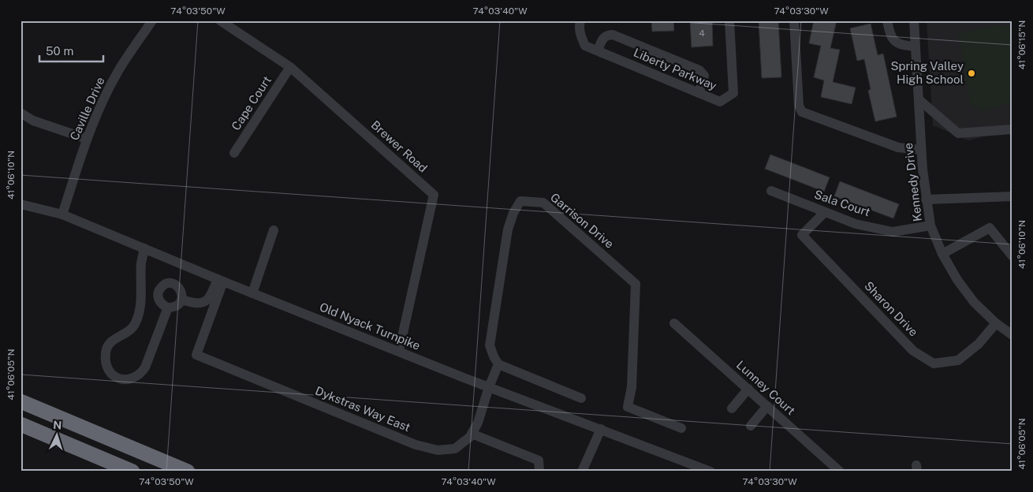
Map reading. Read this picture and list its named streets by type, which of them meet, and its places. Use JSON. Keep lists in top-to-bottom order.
{
  "streets": {
    "street": [
      "Liberty Parkway",
      "Cape Court",
      "Caville Drive",
      "Brewer Road",
      "Kennedy Drive",
      "Sala Court",
      "Garrison Drive",
      "Sharon Drive",
      "Old Nyack Turnpike",
      "Lunney Court",
      "Dykstras Way East"
    ]
  },
  "crossings": [
    ["Cape Court", "Brewer Road"],
    ["Caville Drive", "Old Nyack Turnpike"],
    ["Brewer Road", "Old Nyack Turnpike"],
    ["Kennedy Drive", "Sala Court"],
    ["Kennedy Drive", "Sharon Drive"],
    ["Sala Court", "Sharon Drive"],
    ["Old Nyack Turnpike", "Dykstras Way East"]
  ],
  "places": ["Spring Valley High School"],
  "house_numbers": ["4"],
  "scale_bar": "50 m",
  "north": "top",
  "coordinates": [
    "74°03'50\"W",
    "74°03'40\"W",
    "74°03'30\"W",
    "41°06'15\"N",
    "41°06'10\"N",
    "41°06'05\"N"
  ]
}
